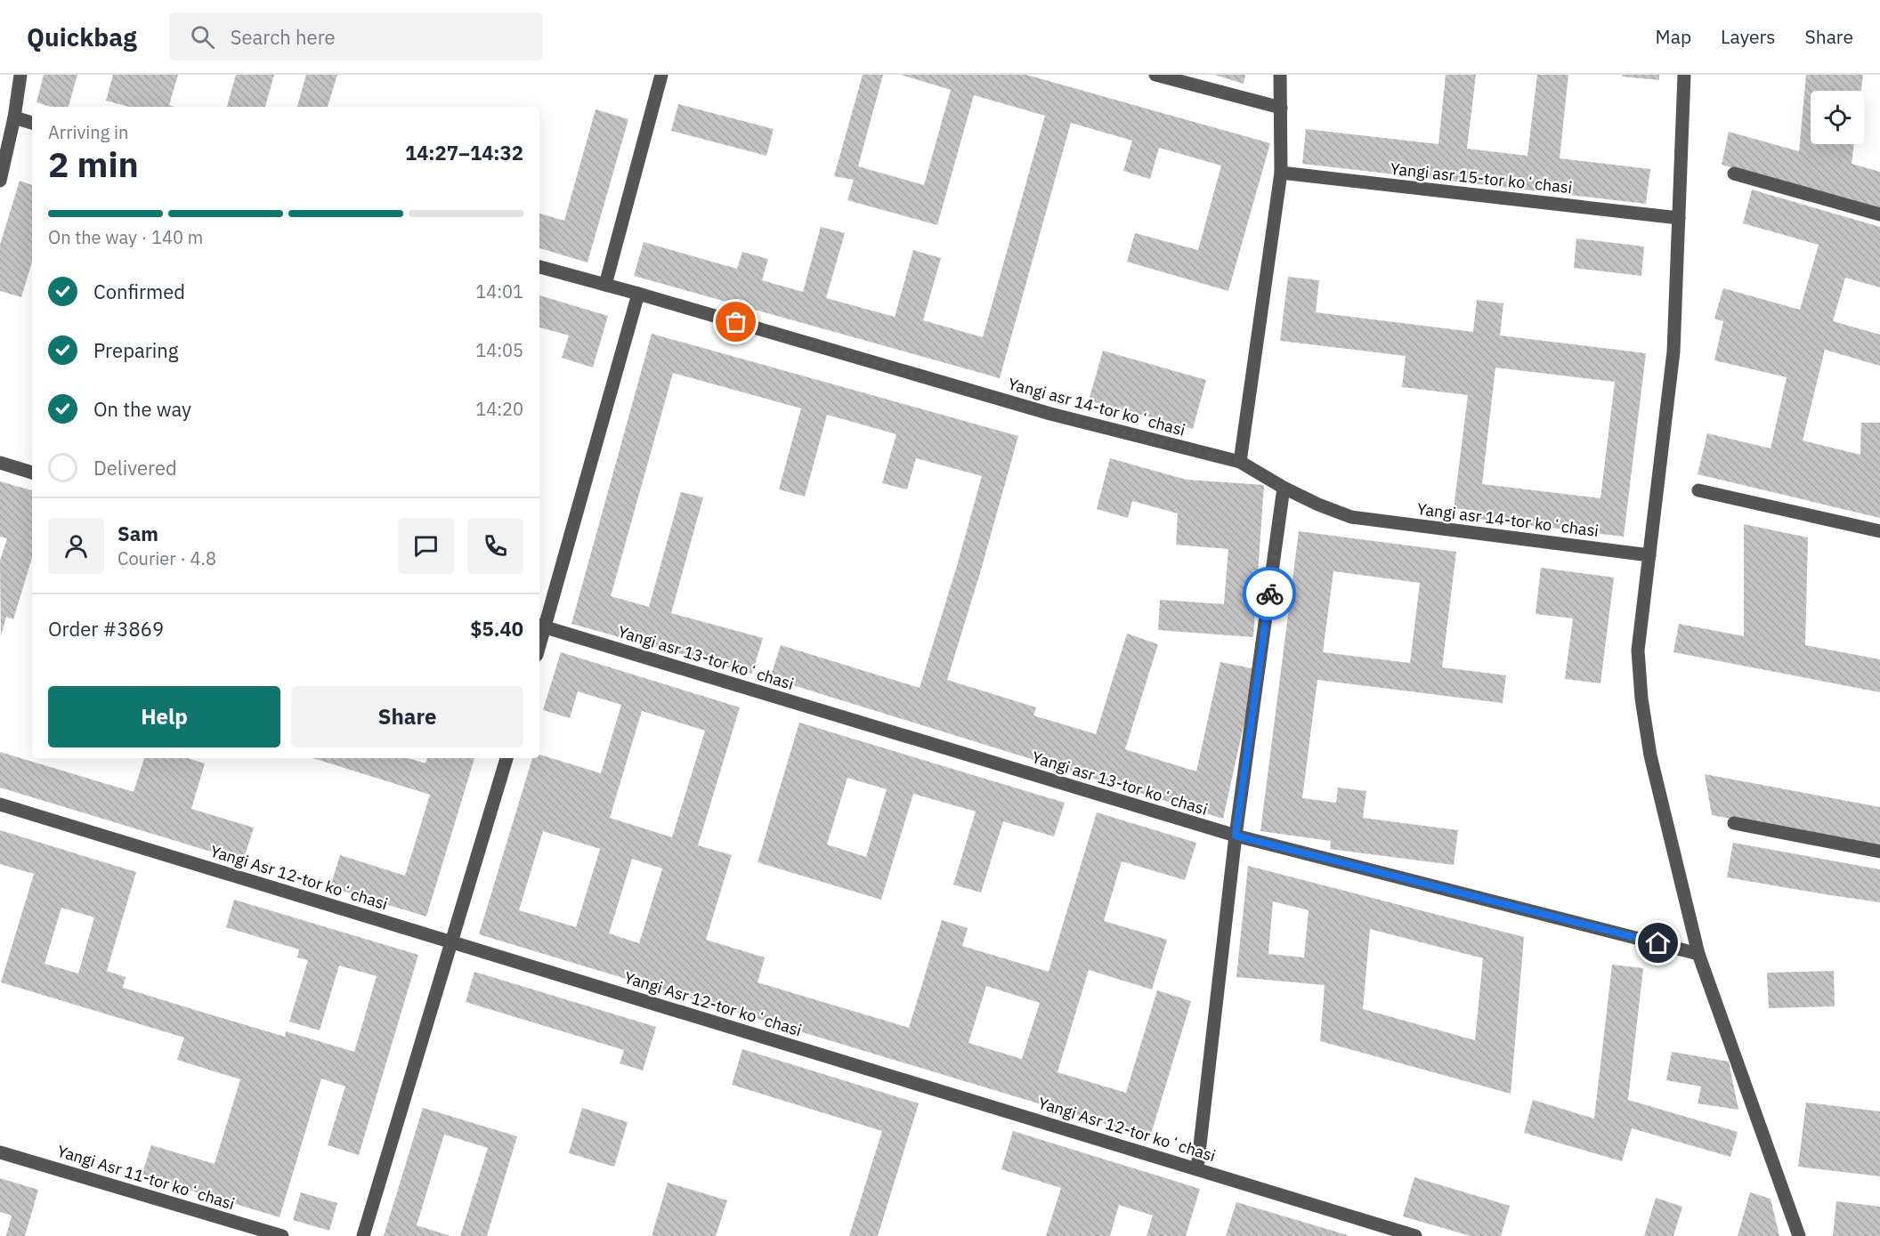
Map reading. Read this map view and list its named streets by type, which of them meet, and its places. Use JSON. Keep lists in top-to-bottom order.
{
  "streets": {
    "street": [
      "Yangi asr 15-tor koʻchasi",
      "Yangi asr 14-tor koʻchasi",
      "Yangi asr 13-tor koʻchasi",
      "Yangi Asr 12-tor koʻchasi",
      "Yangi Asr 11-tor koʻchasi"
    ]
  },
  "page": {
    "header": "Quickbag",
    "search": "Search here",
    "nav": ["Map", "Layers", "Share"],
    "heading": ["2 min", "Arriving in", "14:27–14:32"],
    "panel": [
      "Sam",
      "Courier · 4.8",
      "Order #3869",
      "$5.40"
    ],
    "bar": "On the way · 140 m",
    "list": [
      ["Confirmed", "14:01"],
      ["Preparing", "14:05"],
      ["On the way", "14:20"],
      "Delivered"
    ],
    "buttons": ["Help", "Share"]
  }
}
